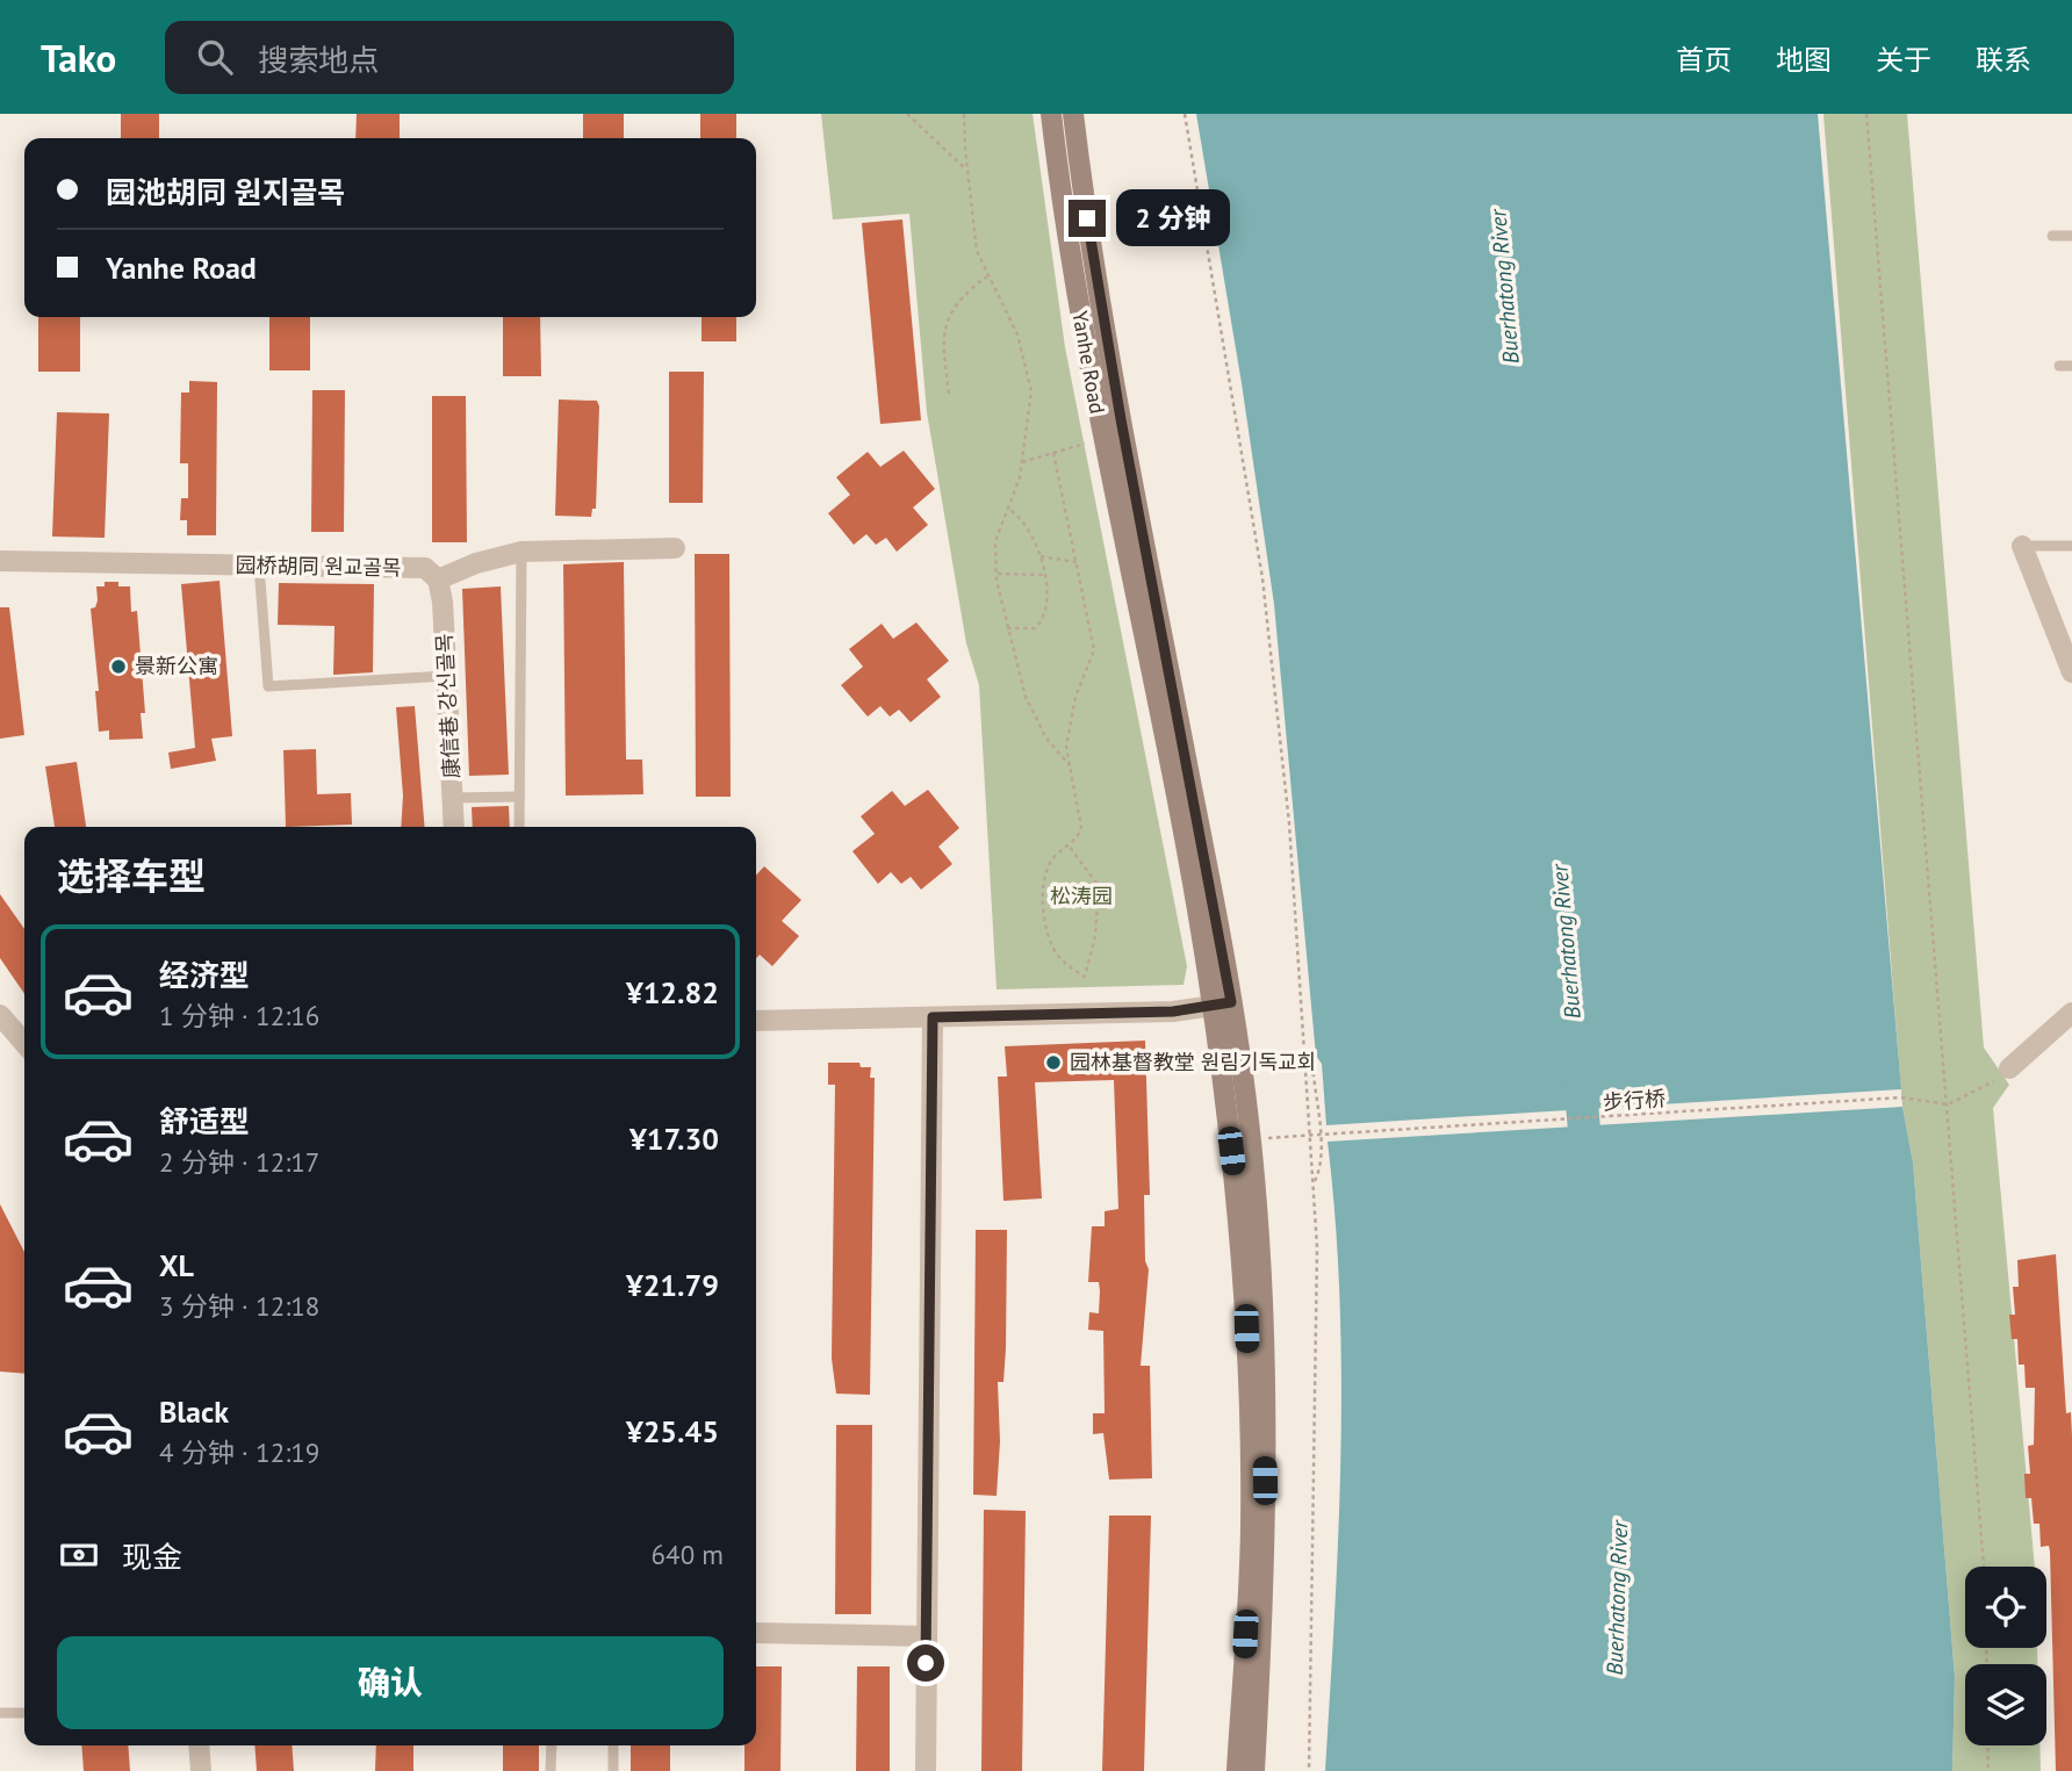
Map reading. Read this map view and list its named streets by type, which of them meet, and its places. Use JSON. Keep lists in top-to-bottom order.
{
  "streets": {
    "main road": ["Yanhe Road"],
    "street": ["园桥胡同 원교골목", "康信巷 강신골목"],
    "path": ["步行桥"]
  },
  "crossings": [
    ["Yanhe Road", "步行桥"],
    ["园桥胡同 원교골목", "康信巷 강신골목"]
  ],
  "water": ["Buerhatong River"],
  "parks": ["松涛园"],
  "places": ["景新公寓", "园林基督教堂 원림기독교회"],
  "page": {
    "header": "Tako",
    "search": "搜索地点",
    "nav": [
      "首页",
      "地图",
      "关于",
      "联系"
    ],
    "banner": ["园池胡同 원지골목", "Yanhe Road"],
    "bubble": "2 分钟",
    "heading": "选择车型",
    "list": [
      {
        "name": "经济型",
        "note": "1 分钟 · 12:16",
        "value": "¥12.82"
      },
      {
        "name": "舒适型",
        "note": "2 分钟 · 12:17",
        "value": "¥17.30"
      },
      {
        "name": "XL",
        "note": "3 分钟 · 12:18",
        "value": "¥21.79"
      },
      {
        "name": "Black",
        "note": "4 分钟 · 12:19",
        "value": "¥25.45"
      }
    ],
    "pay": ["现金", "640 m"],
    "buttons": "确认"
  }
}
